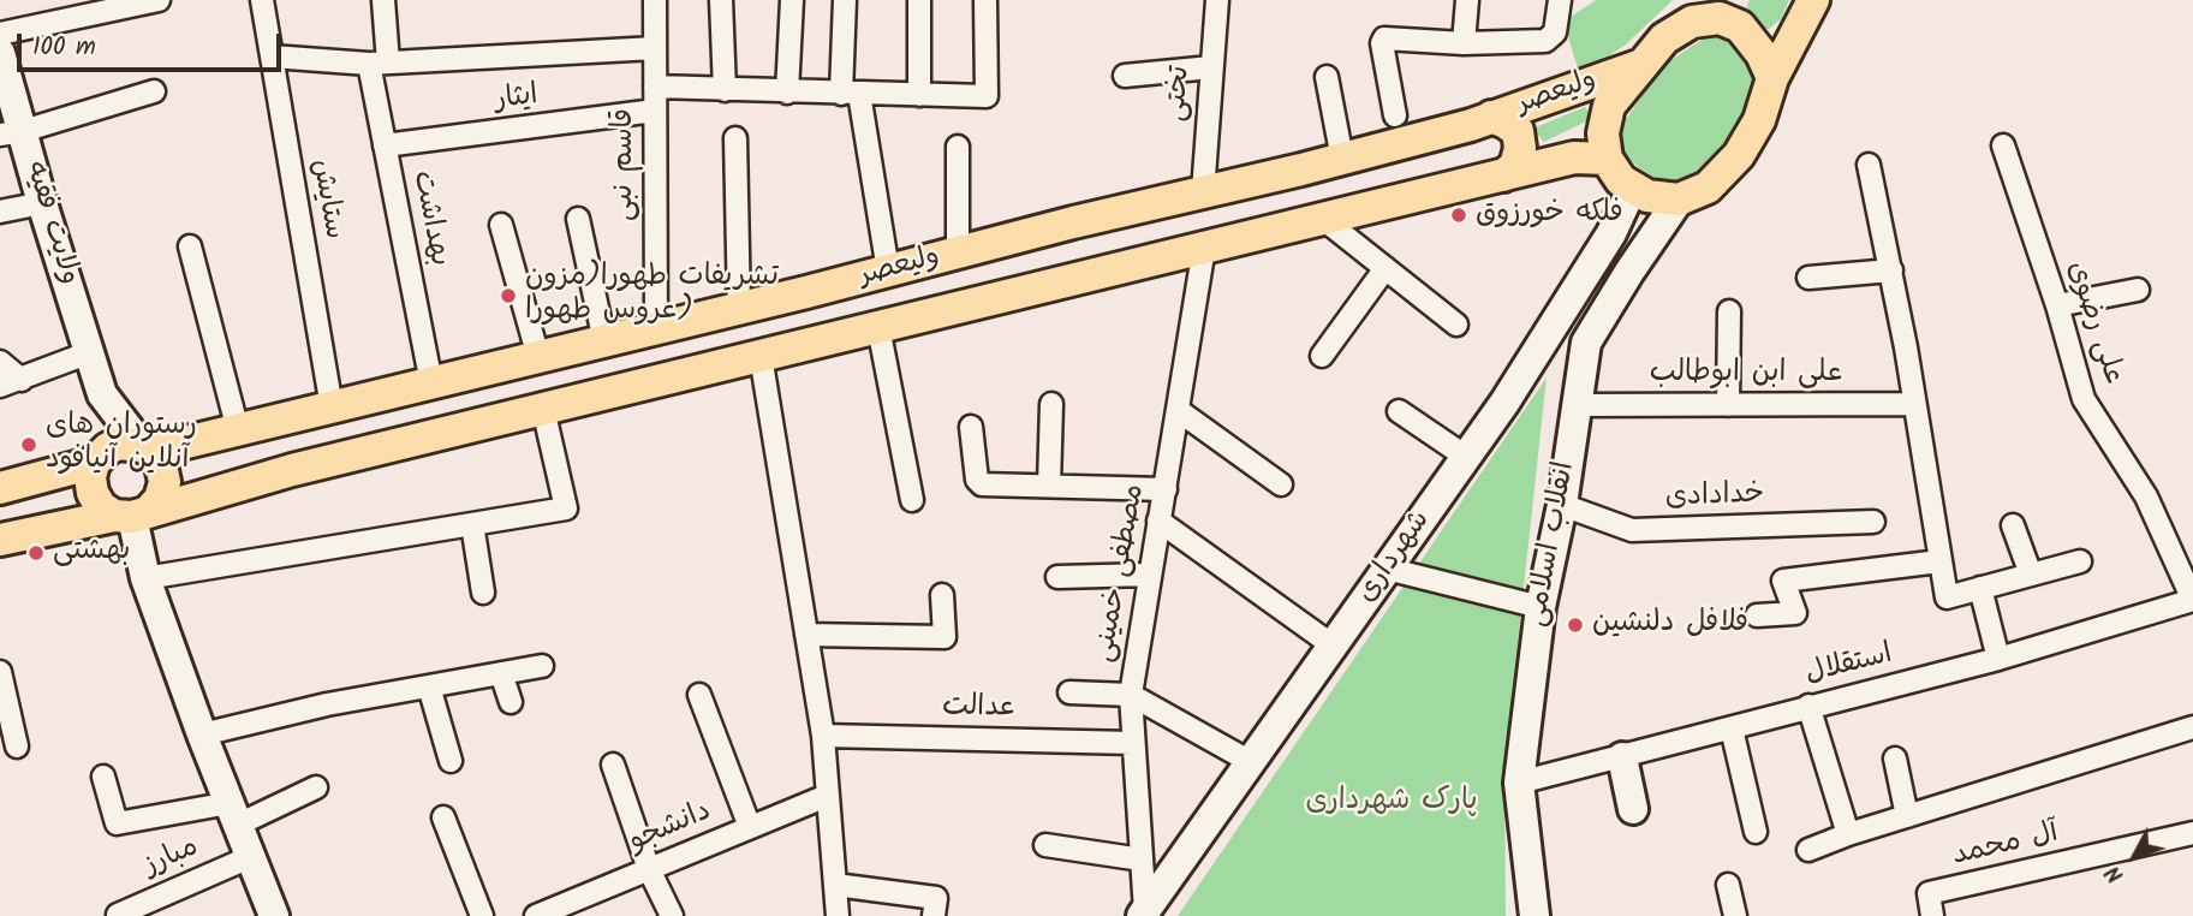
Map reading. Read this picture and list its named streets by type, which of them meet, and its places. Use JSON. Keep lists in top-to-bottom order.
{
  "streets": {
    "main road": [
      "ولیعصر",
      "ولایت فقیه",
      "انقلاب اسلامی",
      "شهرداری"
    ],
    "street": [
      "تختی",
      "ایثار",
      "قاسم نبی",
      "ستایش",
      "بهداشت",
      "علی رضوی",
      "علی ابن ابوطالب",
      "خدادادی",
      "مصطفی خمینی",
      "استقلال",
      "عدالت",
      "دانشجو",
      "آل محمد",
      "مبارز"
    ]
  },
  "crossings": [
    ["تختی", "ولیعصر"],
    ["ولیعصر", "قاسم نبی"],
    ["ولیعصر", "ستایش"],
    ["ولیعصر", "بهداشت"],
    ["ولیعصر", "ولایت فقیه"],
    ["ولیعصر", "انقلاب اسلامی"],
    ["ولیعصر", "شهرداری"],
    ["ولیعصر", "مصطفی خمینی"],
    ["ایثار", "قاسم نبی"],
    ["ایثار", "بهداشت"],
    ["علی رضوی", "استقلال"],
    ["علی ابن ابوطالب", "انقلاب اسلامی"],
    ["خدادادی", "انقلاب اسلامی"],
    ["انقلاب اسلامی", "شهرداری"],
    ["انقلاب اسلامی", "استقلال"],
    ["شهرداری", "مصطفی خمینی"],
    ["مصطفی خمینی", "عدالت"]
  ],
  "parks": ["پارک شهرداری"],
  "places": [
    "فلکه خورزوق",
    "تشریفات طهورا(مزون عروس طهورا)",
    "رستوران های آنلاین آنیافود",
    "بهشتی",
    "فلافل دلنشین"
  ],
  "scale_bar": "100 m",
  "north": "bottom left"
}
